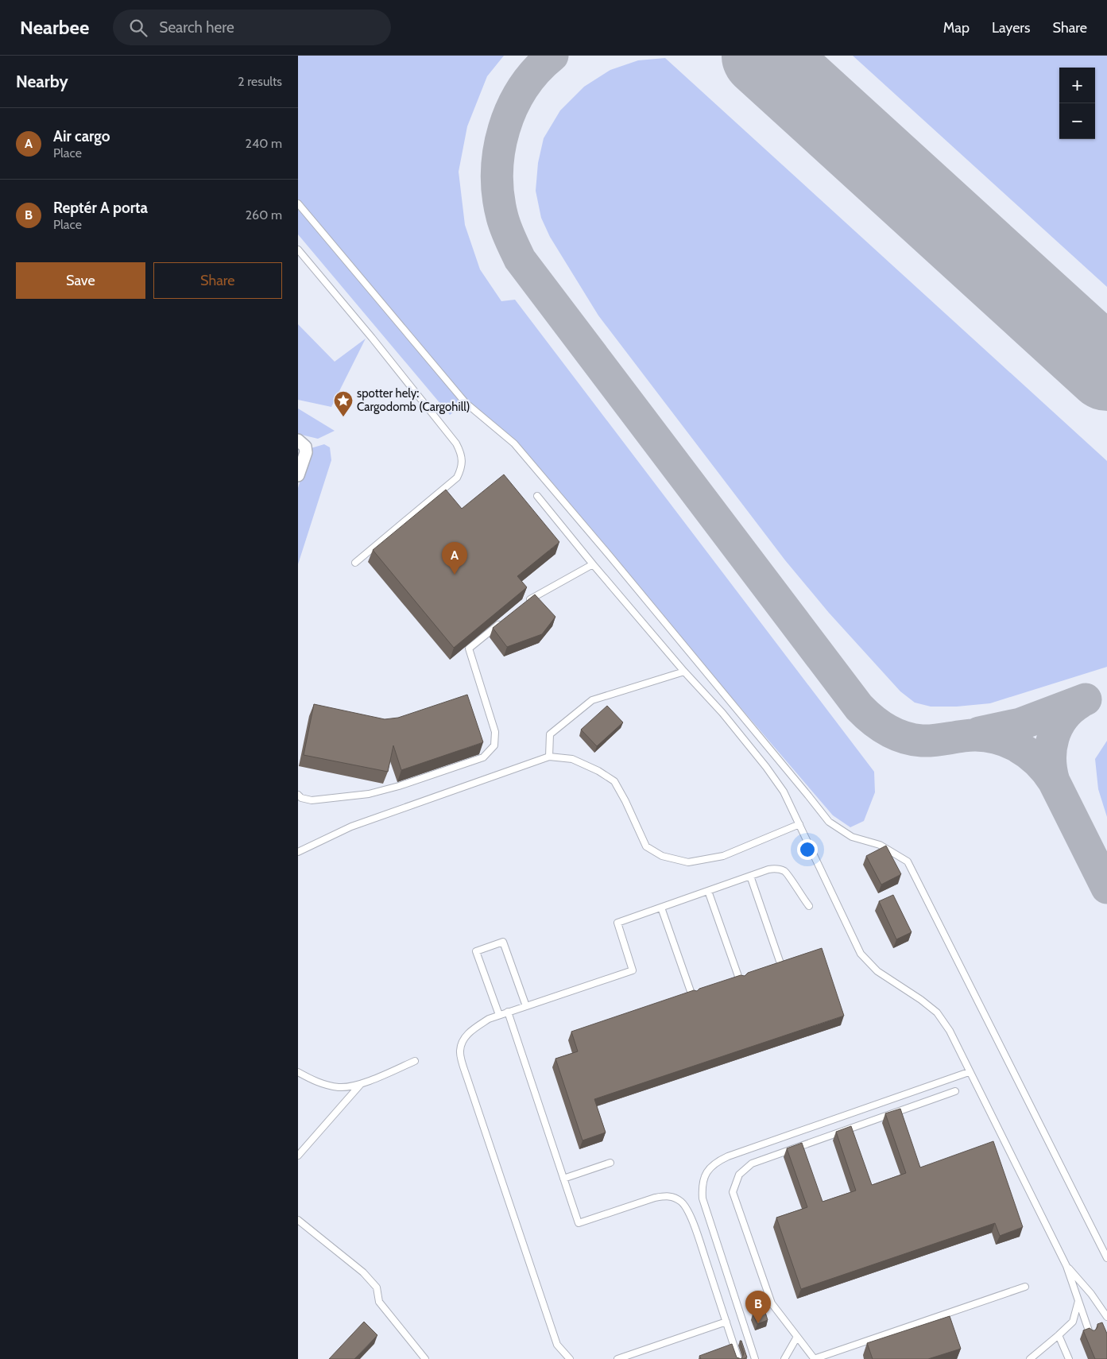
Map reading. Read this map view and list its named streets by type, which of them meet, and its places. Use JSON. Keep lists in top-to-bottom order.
{
  "places": {
    "place": ["spotter hely: Cargodomb (Cargohill)"]
  },
  "page": {
    "header": "Nearbee",
    "search": "Search here",
    "nav": ["Map", "Layers", "Share"],
    "heading": ["Nearby", "2 results"],
    "map_buttons": ["+", "−"],
    "list": [
      {
        "mark": "A",
        "name": "Air cargo",
        "note": "Place",
        "value": "240 m"
      },
      {
        "mark": "B",
        "name": "Reptér A porta",
        "note": "Place",
        "value": "260 m"
      }
    ],
    "buttons": ["Save", "Share"],
    "pins": ["A", "B"]
  }
}
